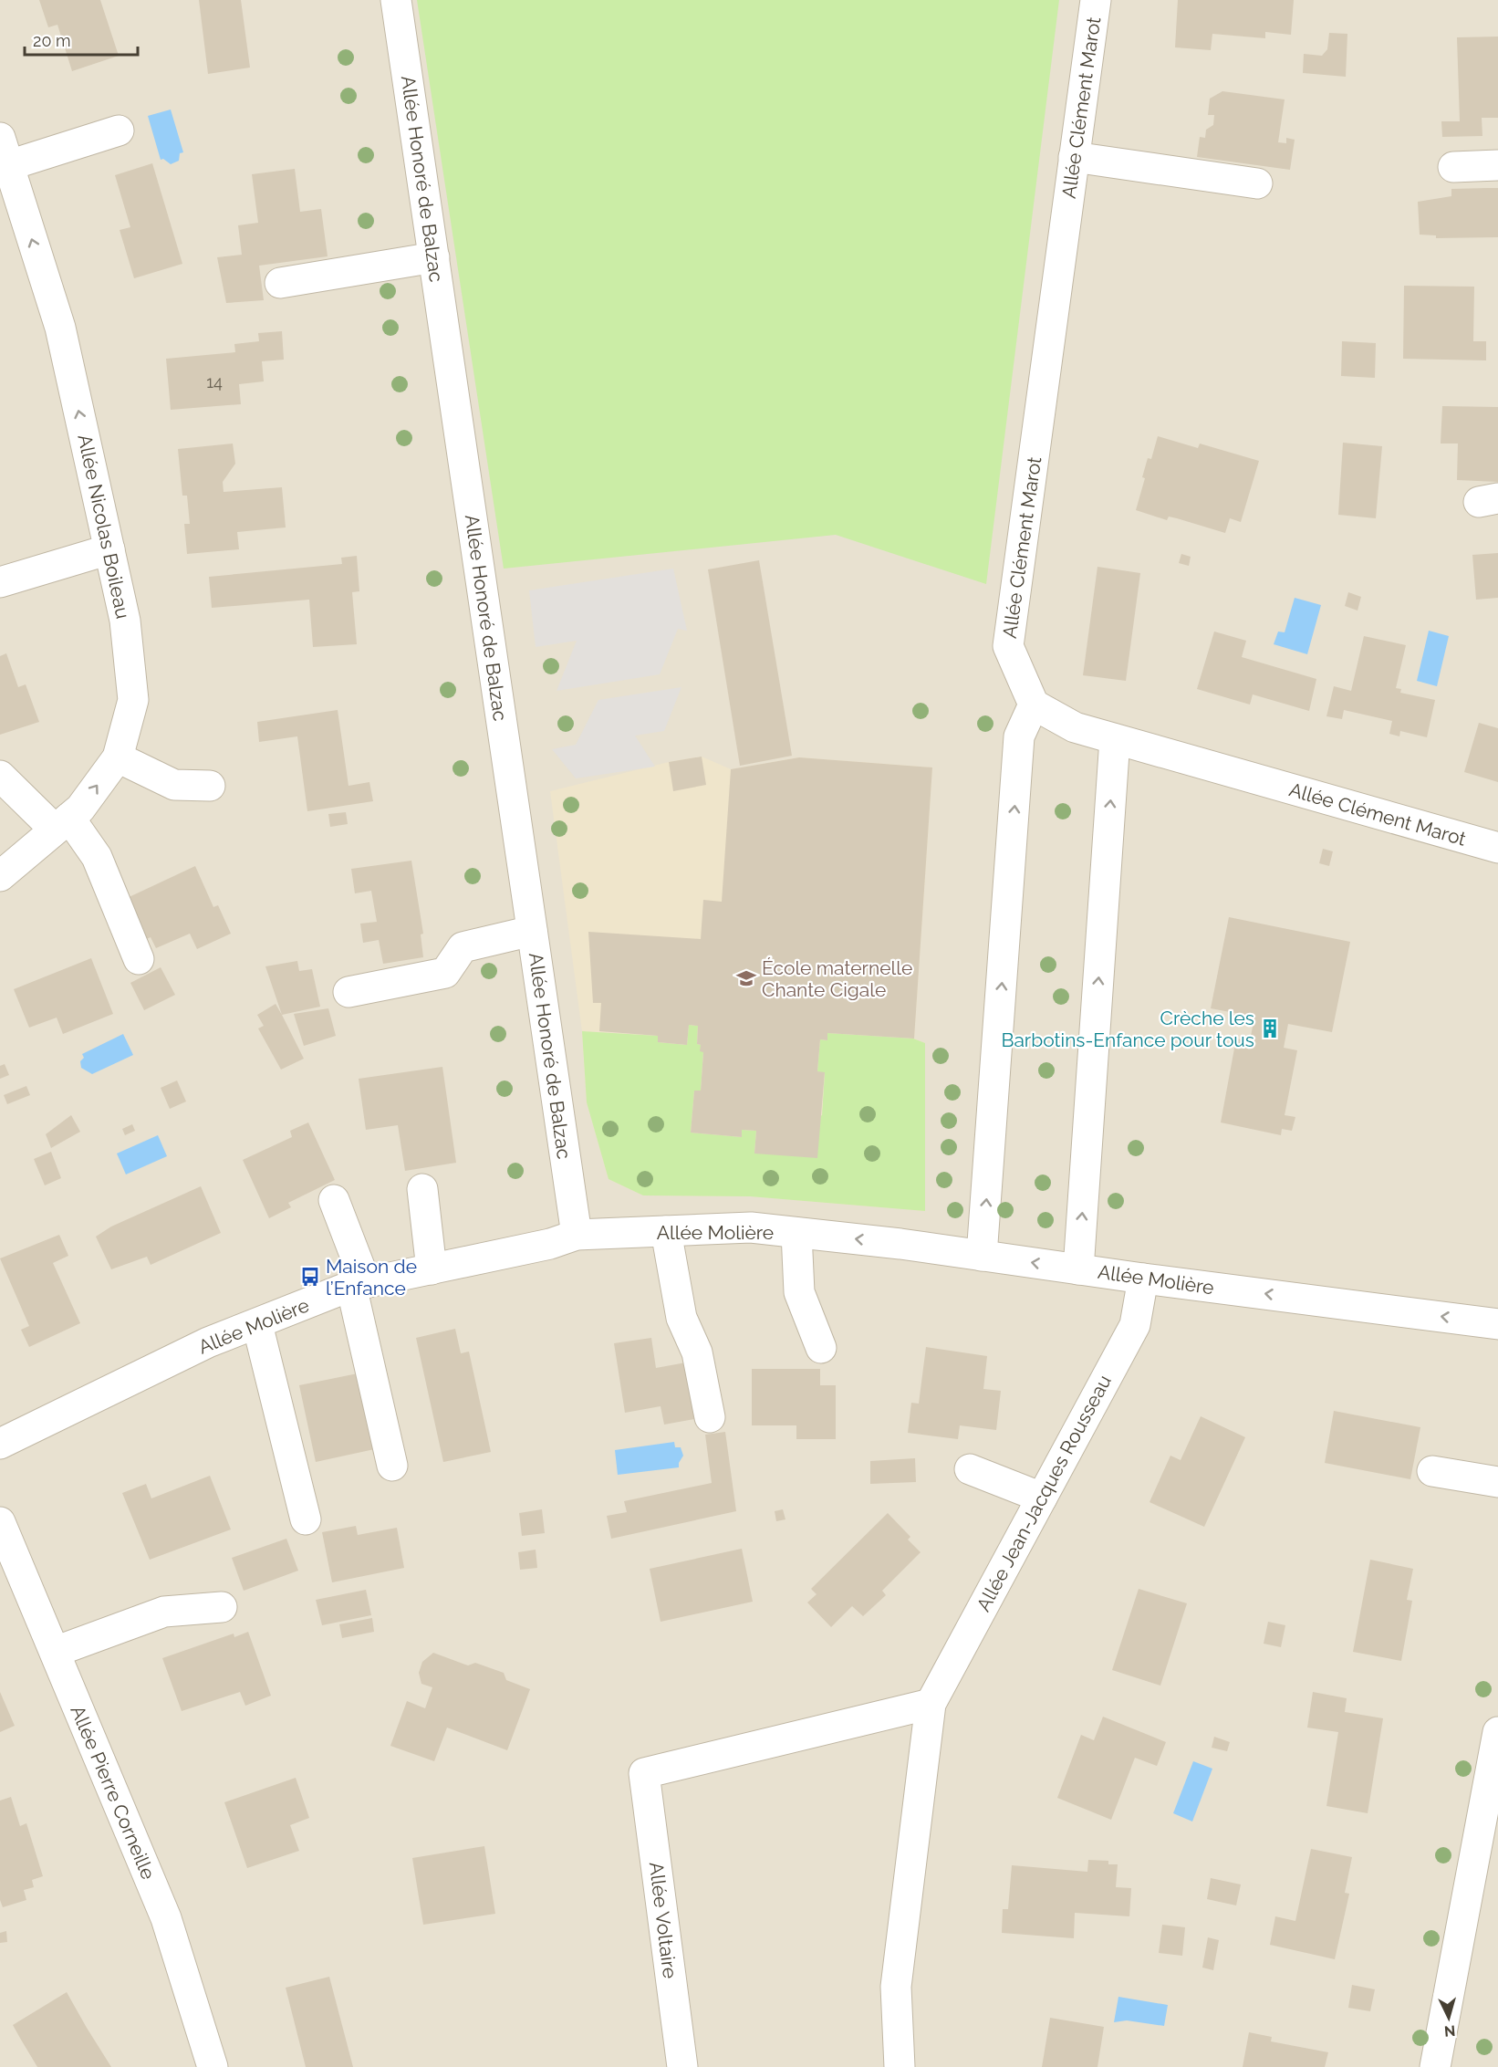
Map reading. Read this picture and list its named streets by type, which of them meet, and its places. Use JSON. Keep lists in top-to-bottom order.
{
  "streets": {
    "street": [
      "Allée Clément Marot",
      "Allée Honoré de Balzac",
      "Allée Nicolas Boileau",
      "Allée Molière",
      "Allée Jean-Jacques Rousseau",
      "Allée Pierre Corneille",
      "Allée Voltaire"
    ]
  },
  "crossings": [
    ["Allée Honoré de Balzac", "Allée Molière"],
    ["Allée Molière", "Allée Jean-Jacques Rousseau"],
    ["Allée Jean-Jacques Rousseau", "Allée Voltaire"]
  ],
  "one_way": ["Allée Nicolas Boileau", "Allée Molière"],
  "places": {
    "school or university": ["École maternelle Chante Cigale"],
    "building": ["Crèche les Barbotins-Enfance pour tous"],
    "bus stop": ["Maison de l’Enfance"]
  },
  "house_numbers": ["14"],
  "scale_bar": "20 m",
  "north": "bottom"
}
